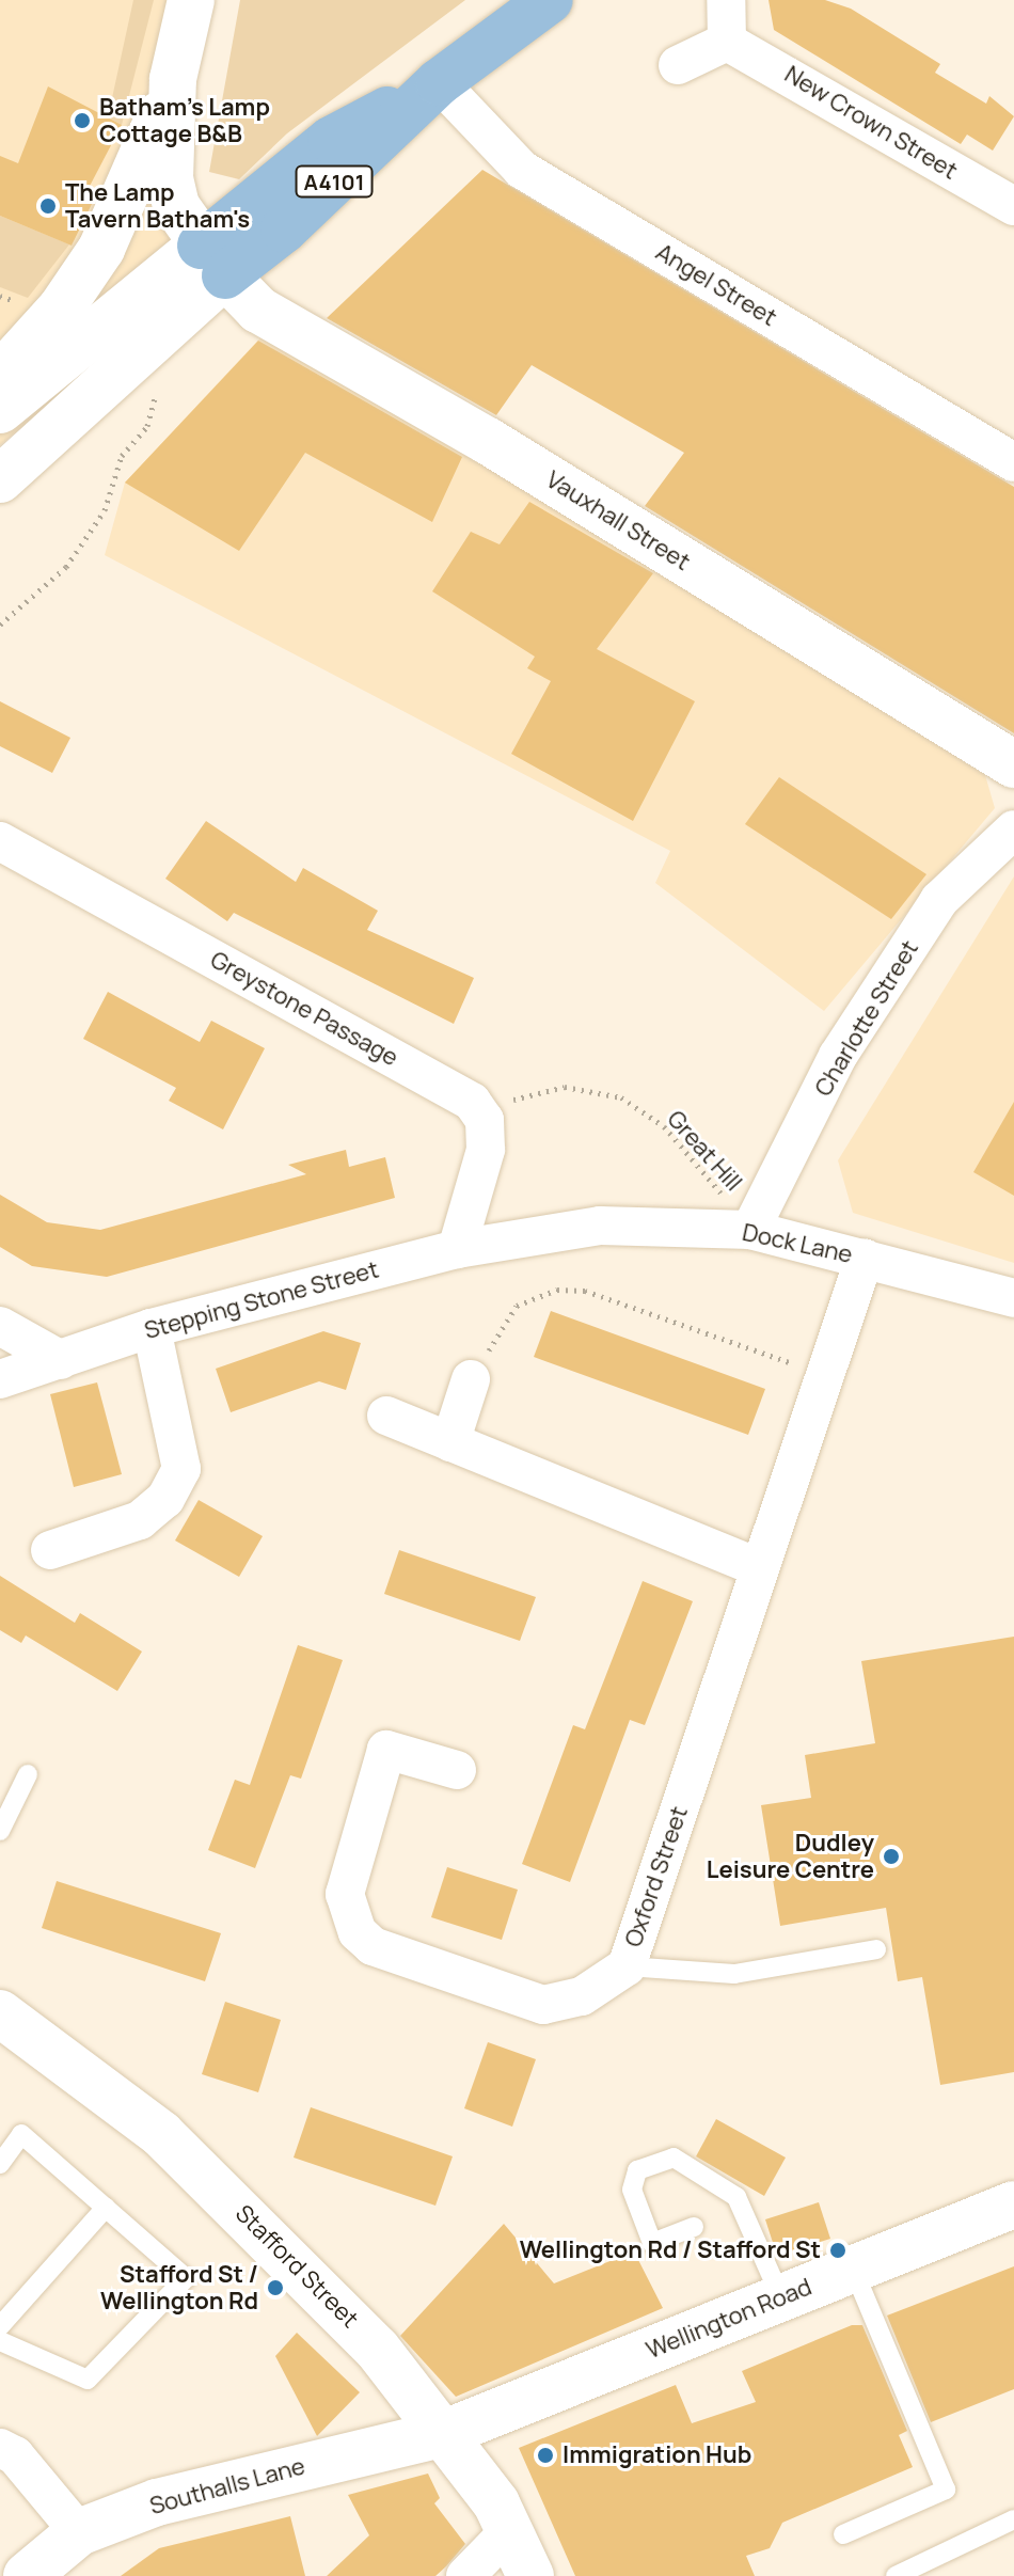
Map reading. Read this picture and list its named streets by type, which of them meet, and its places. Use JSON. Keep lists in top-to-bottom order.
{
  "streets": {
    "main road": [
      "A4101",
      "Vauxhall Street",
      "Stafford Street",
      "Wellington Road",
      "Southalls Lane"
    ],
    "street": [
      "New Crown Street",
      "Angel Street",
      "Greystone Passage",
      "Charlotte Street",
      "Dock Lane",
      "Stepping Stone Street",
      "Oxford Street"
    ],
    "path": ["Great Hill"]
  },
  "crossings": [
    ["A4101", "Angel Street"],
    ["A4101", "Vauxhall Street"],
    ["Greystone Passage", "Great Hill"],
    ["Charlotte Street", "Great Hill"],
    ["Charlotte Street", "Dock Lane"],
    ["Great Hill", "Dock Lane"],
    ["Dock Lane", "Stepping Stone Street"],
    ["Dock Lane", "Oxford Street"],
    ["Stafford Street", "Wellington Road"],
    ["Stafford Street", "Southalls Lane"],
    ["Wellington Road", "Southalls Lane"]
  ],
  "places": [
    "Batham's Lamp Cottage B&B",
    "The Lamp Tavern Batham's",
    "Dudley Leisure Centre",
    "Wellington Rd / Stafford St",
    "Stafford St / Wellington Rd",
    "Immigration Hub"
  ]
}
